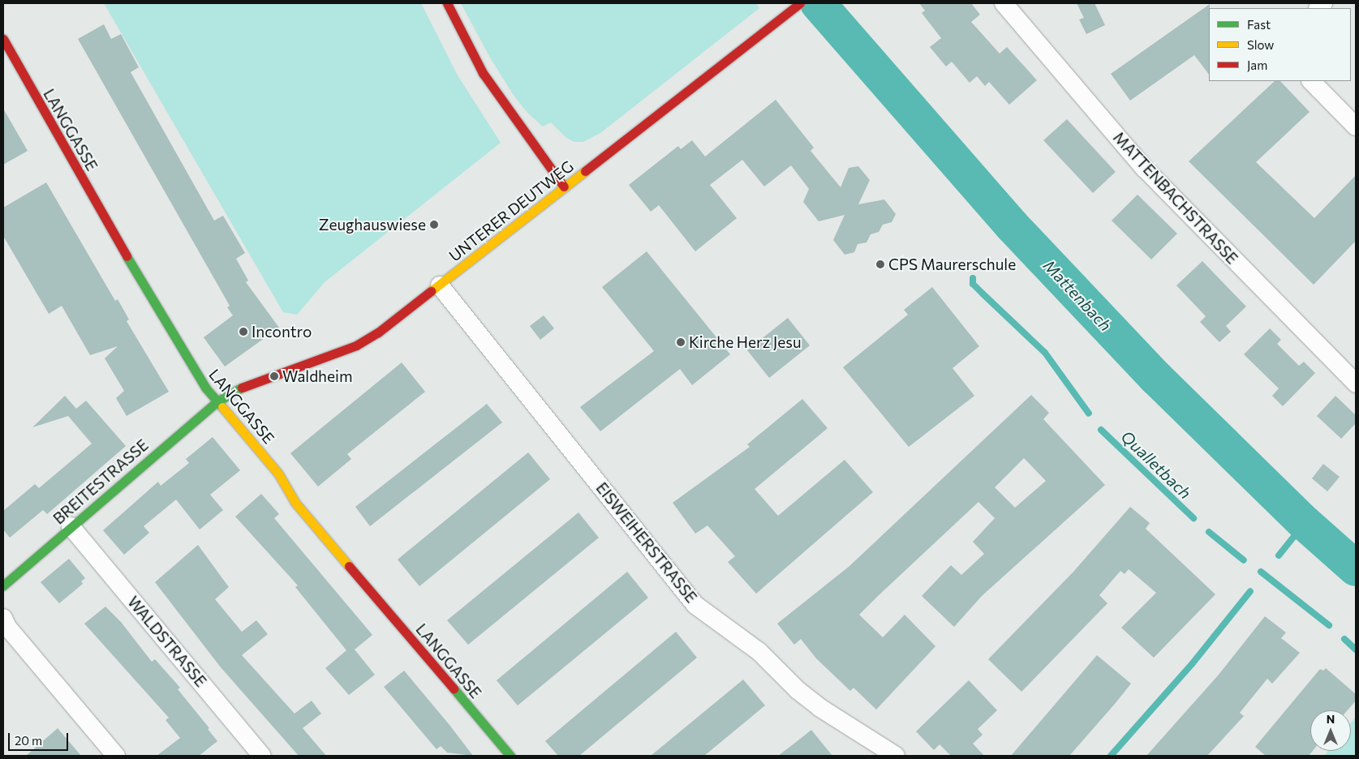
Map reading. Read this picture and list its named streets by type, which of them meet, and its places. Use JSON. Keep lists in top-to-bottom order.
{
  "streets": {
    "street": [
      "LANGGASSE",
      "MATTENBACHSTRASSE",
      "UNTERER DEUTWEG",
      "BREITESTRASSE",
      "EISWEIHERSTRASSE",
      "WALDSTRASSE"
    ]
  },
  "crossings": [
    ["LANGGASSE", "UNTERER DEUTWEG"],
    ["LANGGASSE", "BREITESTRASSE"],
    ["UNTERER DEUTWEG", "BREITESTRASSE"],
    ["UNTERER DEUTWEG", "EISWEIHERSTRASSE"],
    ["BREITESTRASSE", "WALDSTRASSE"]
  ],
  "water": ["Mattenbach", "Qualletbach"],
  "places": [
    "Zeughauswiese",
    "CPS Maurerschule",
    "Incontro",
    "Kirche Herz Jesu",
    "Waldheim"
  ],
  "legend": ["Fast", "Slow", "Jam"],
  "scale_bar": "20 m",
  "north": "top"
}
